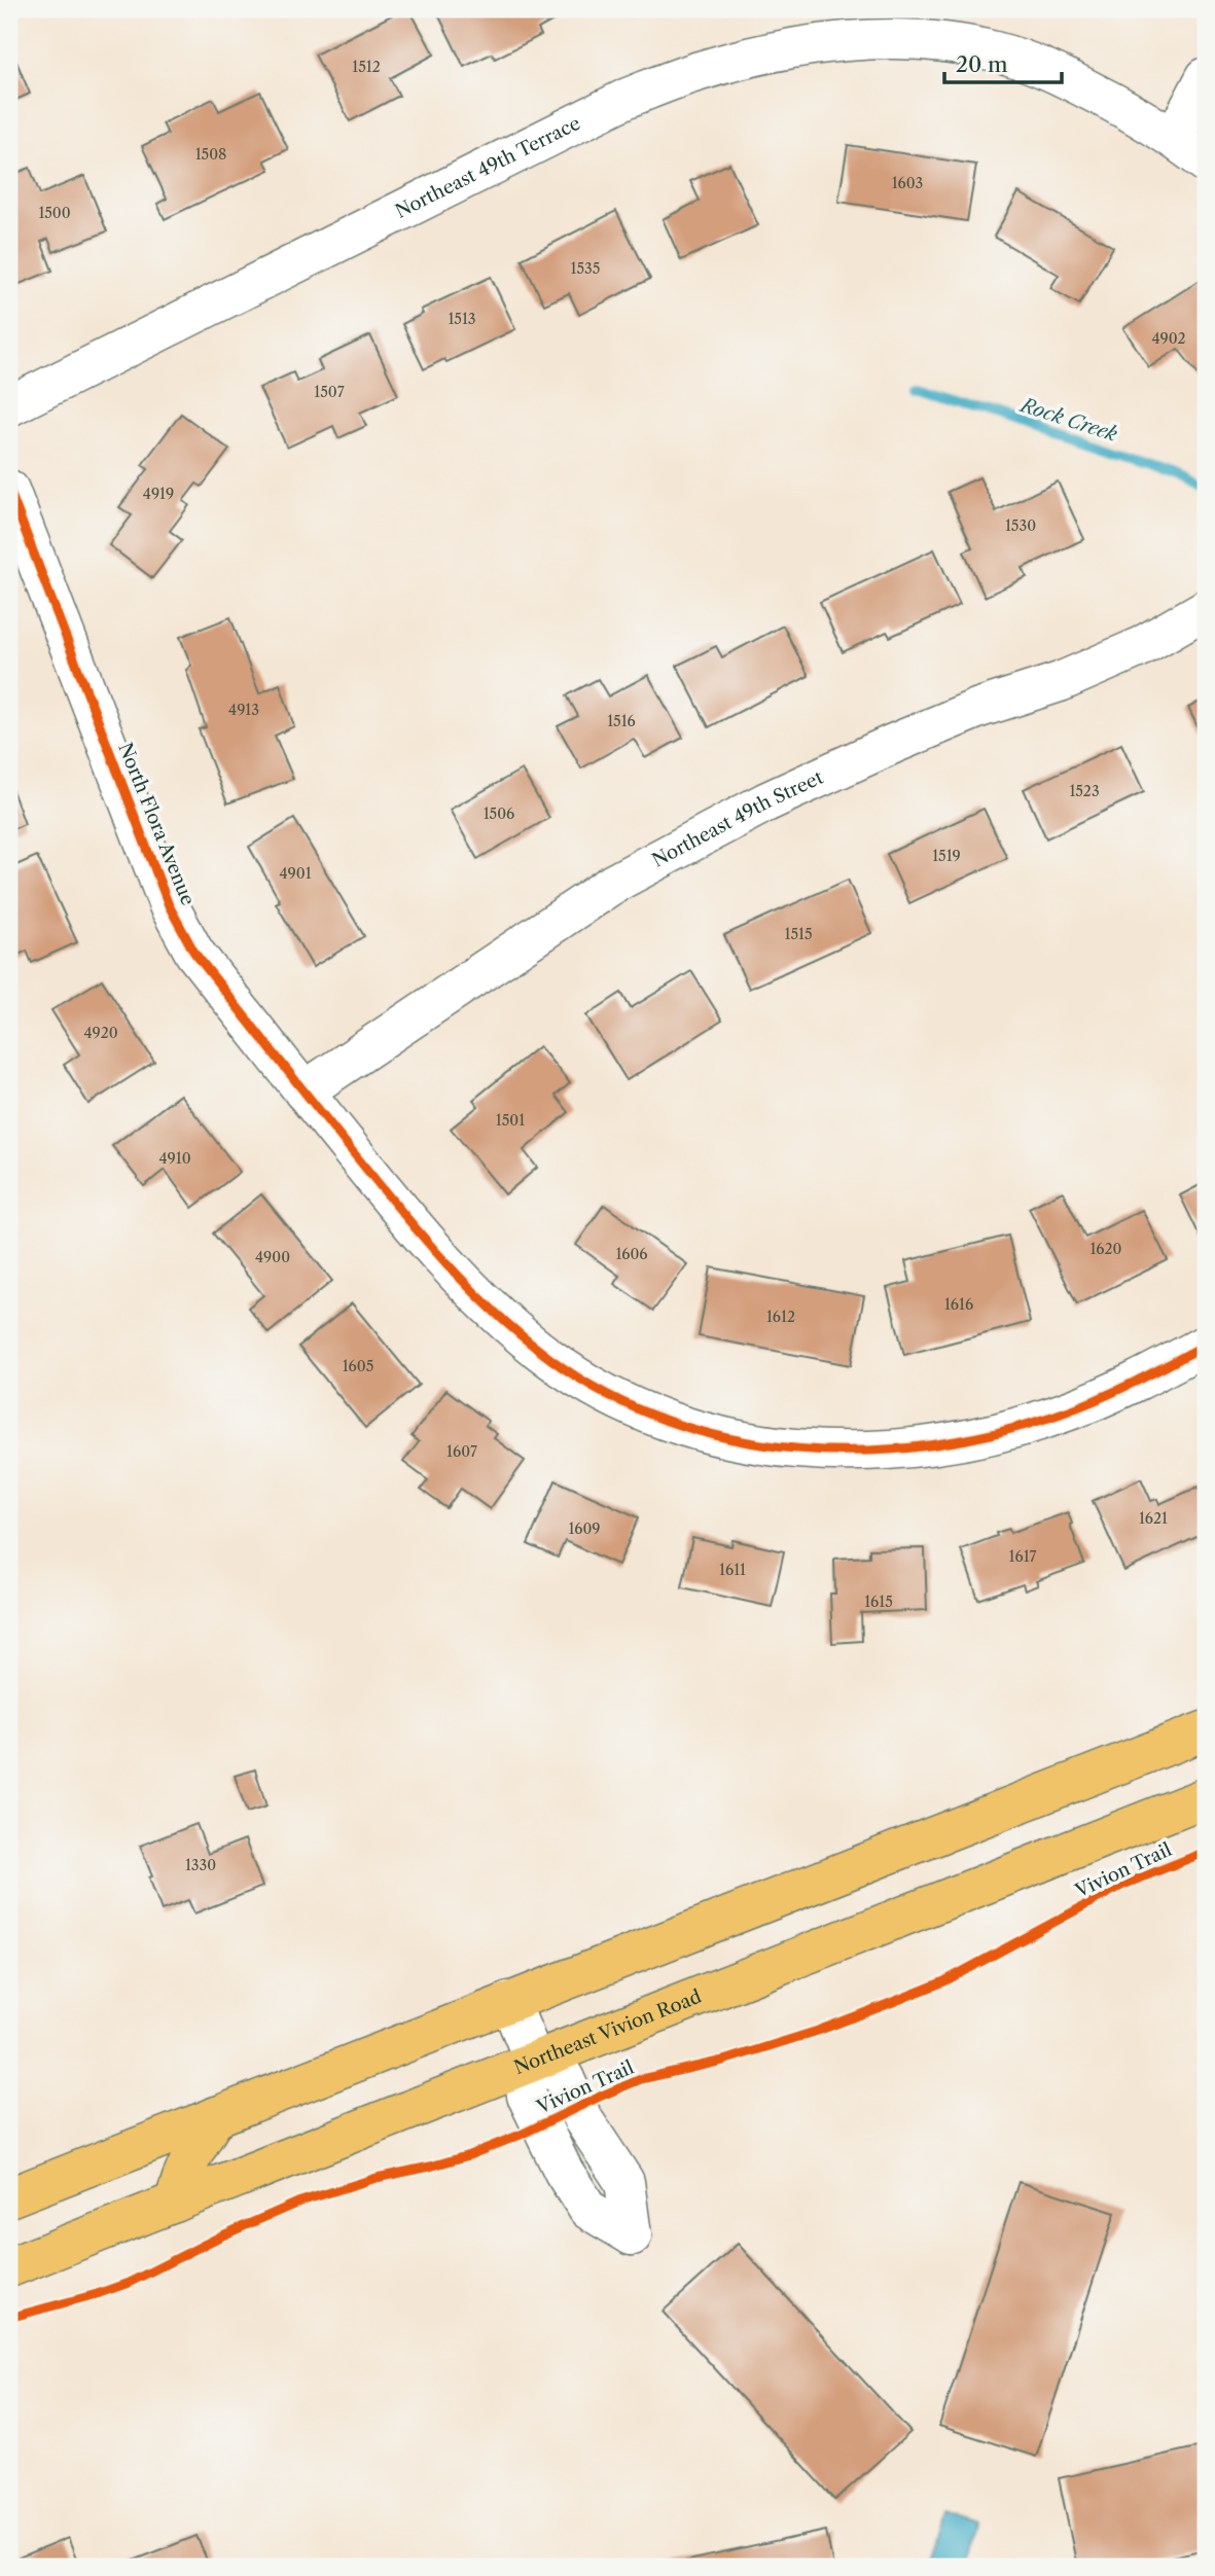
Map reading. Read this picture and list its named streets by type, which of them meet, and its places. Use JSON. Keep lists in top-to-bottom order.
{
  "streets": {
    "main road": ["Northeast Vivion Road"],
    "street": ["Northeast 49th Terrace", "Northeast 49th Street", "North Flora Avenue"],
    "cycle path": ["Vivion Trail"]
  },
  "crossings": [
    ["Northeast 49th Street", "North Flora Avenue"]
  ],
  "water": ["Rock Creek"],
  "house_numbers": [
    "1512",
    "1508",
    "1603",
    "1500",
    "1535",
    "1513",
    "4902",
    "1507",
    "4919",
    "1530",
    "4913",
    "1516",
    "1523",
    "1506",
    "1519",
    "4901",
    "1515",
    "4920",
    "1501",
    "4910",
    "1620",
    "1606",
    "4900",
    "1616",
    "1612",
    "1605",
    "1607",
    "1621",
    "1609",
    "1617",
    "1611",
    "1615",
    "1330"
  ],
  "scale_bar": "20 m"
}
